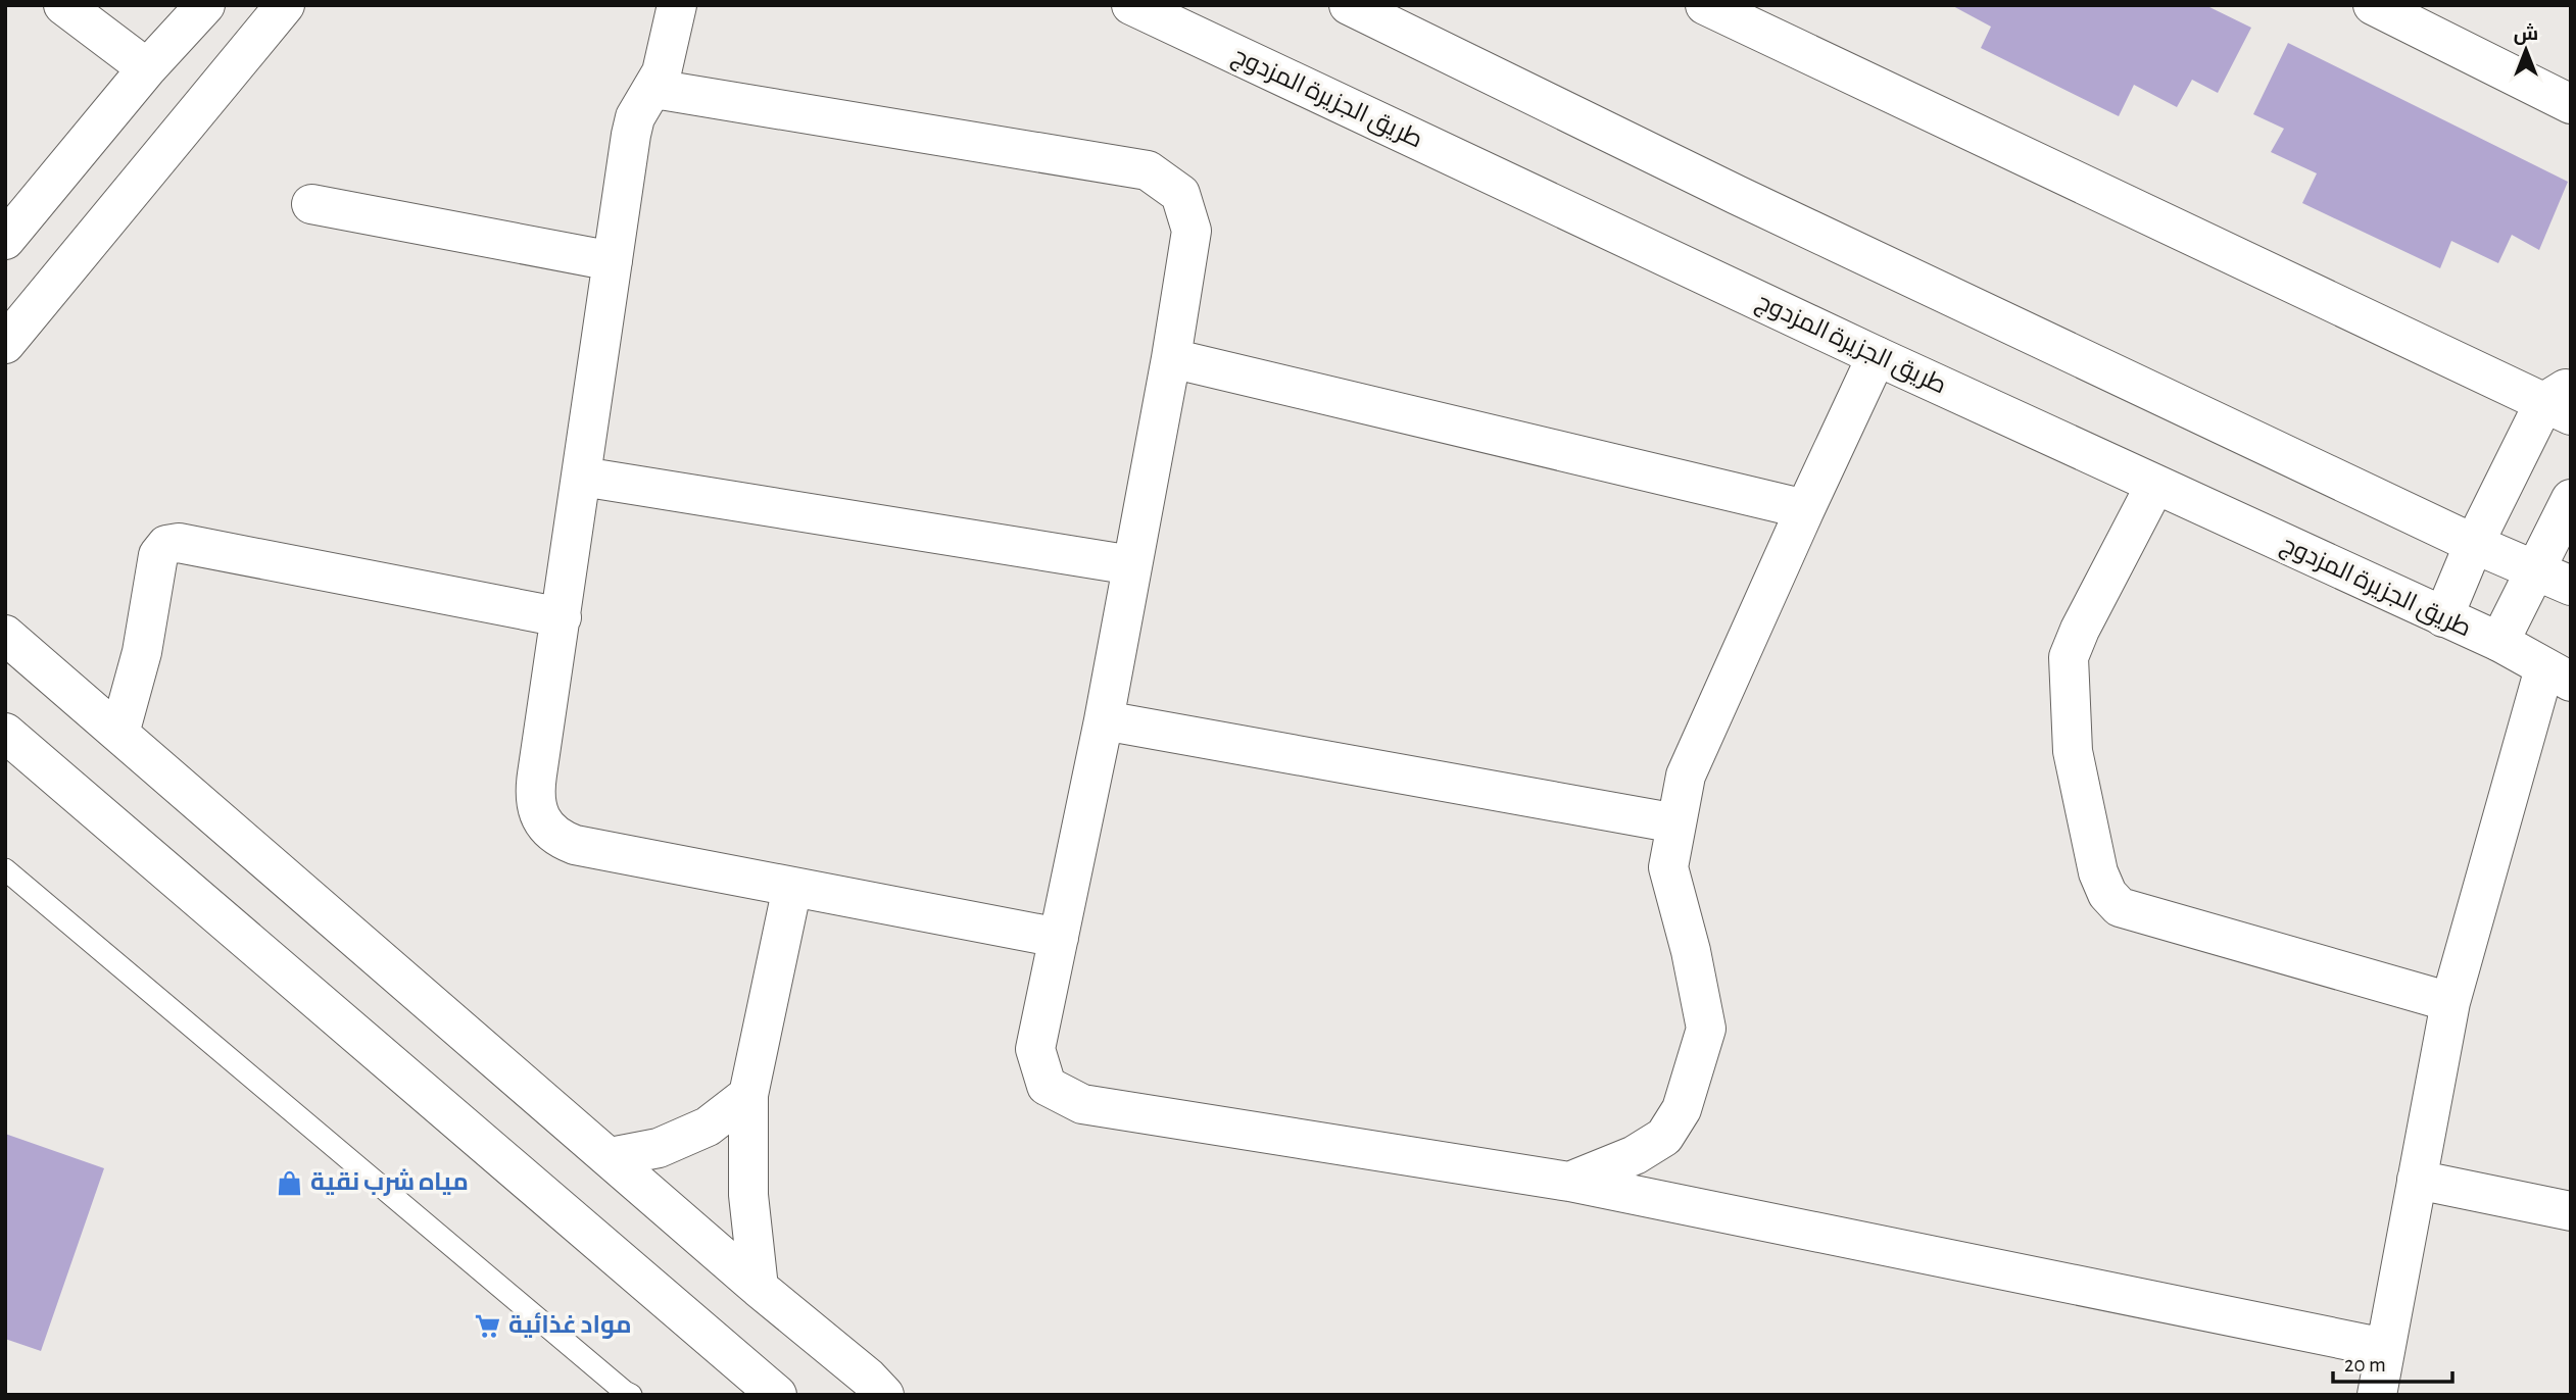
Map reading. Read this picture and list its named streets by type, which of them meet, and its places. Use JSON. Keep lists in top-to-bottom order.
{
  "streets": {
    "street": ["طريق الجزيرة المزدوج"]
  },
  "places": {
    "shop": ["مياه شرب نقية"],
    "supermarket": ["مواد غذائية"]
  },
  "scale_bar": "20 m",
  "north": "top"
}
